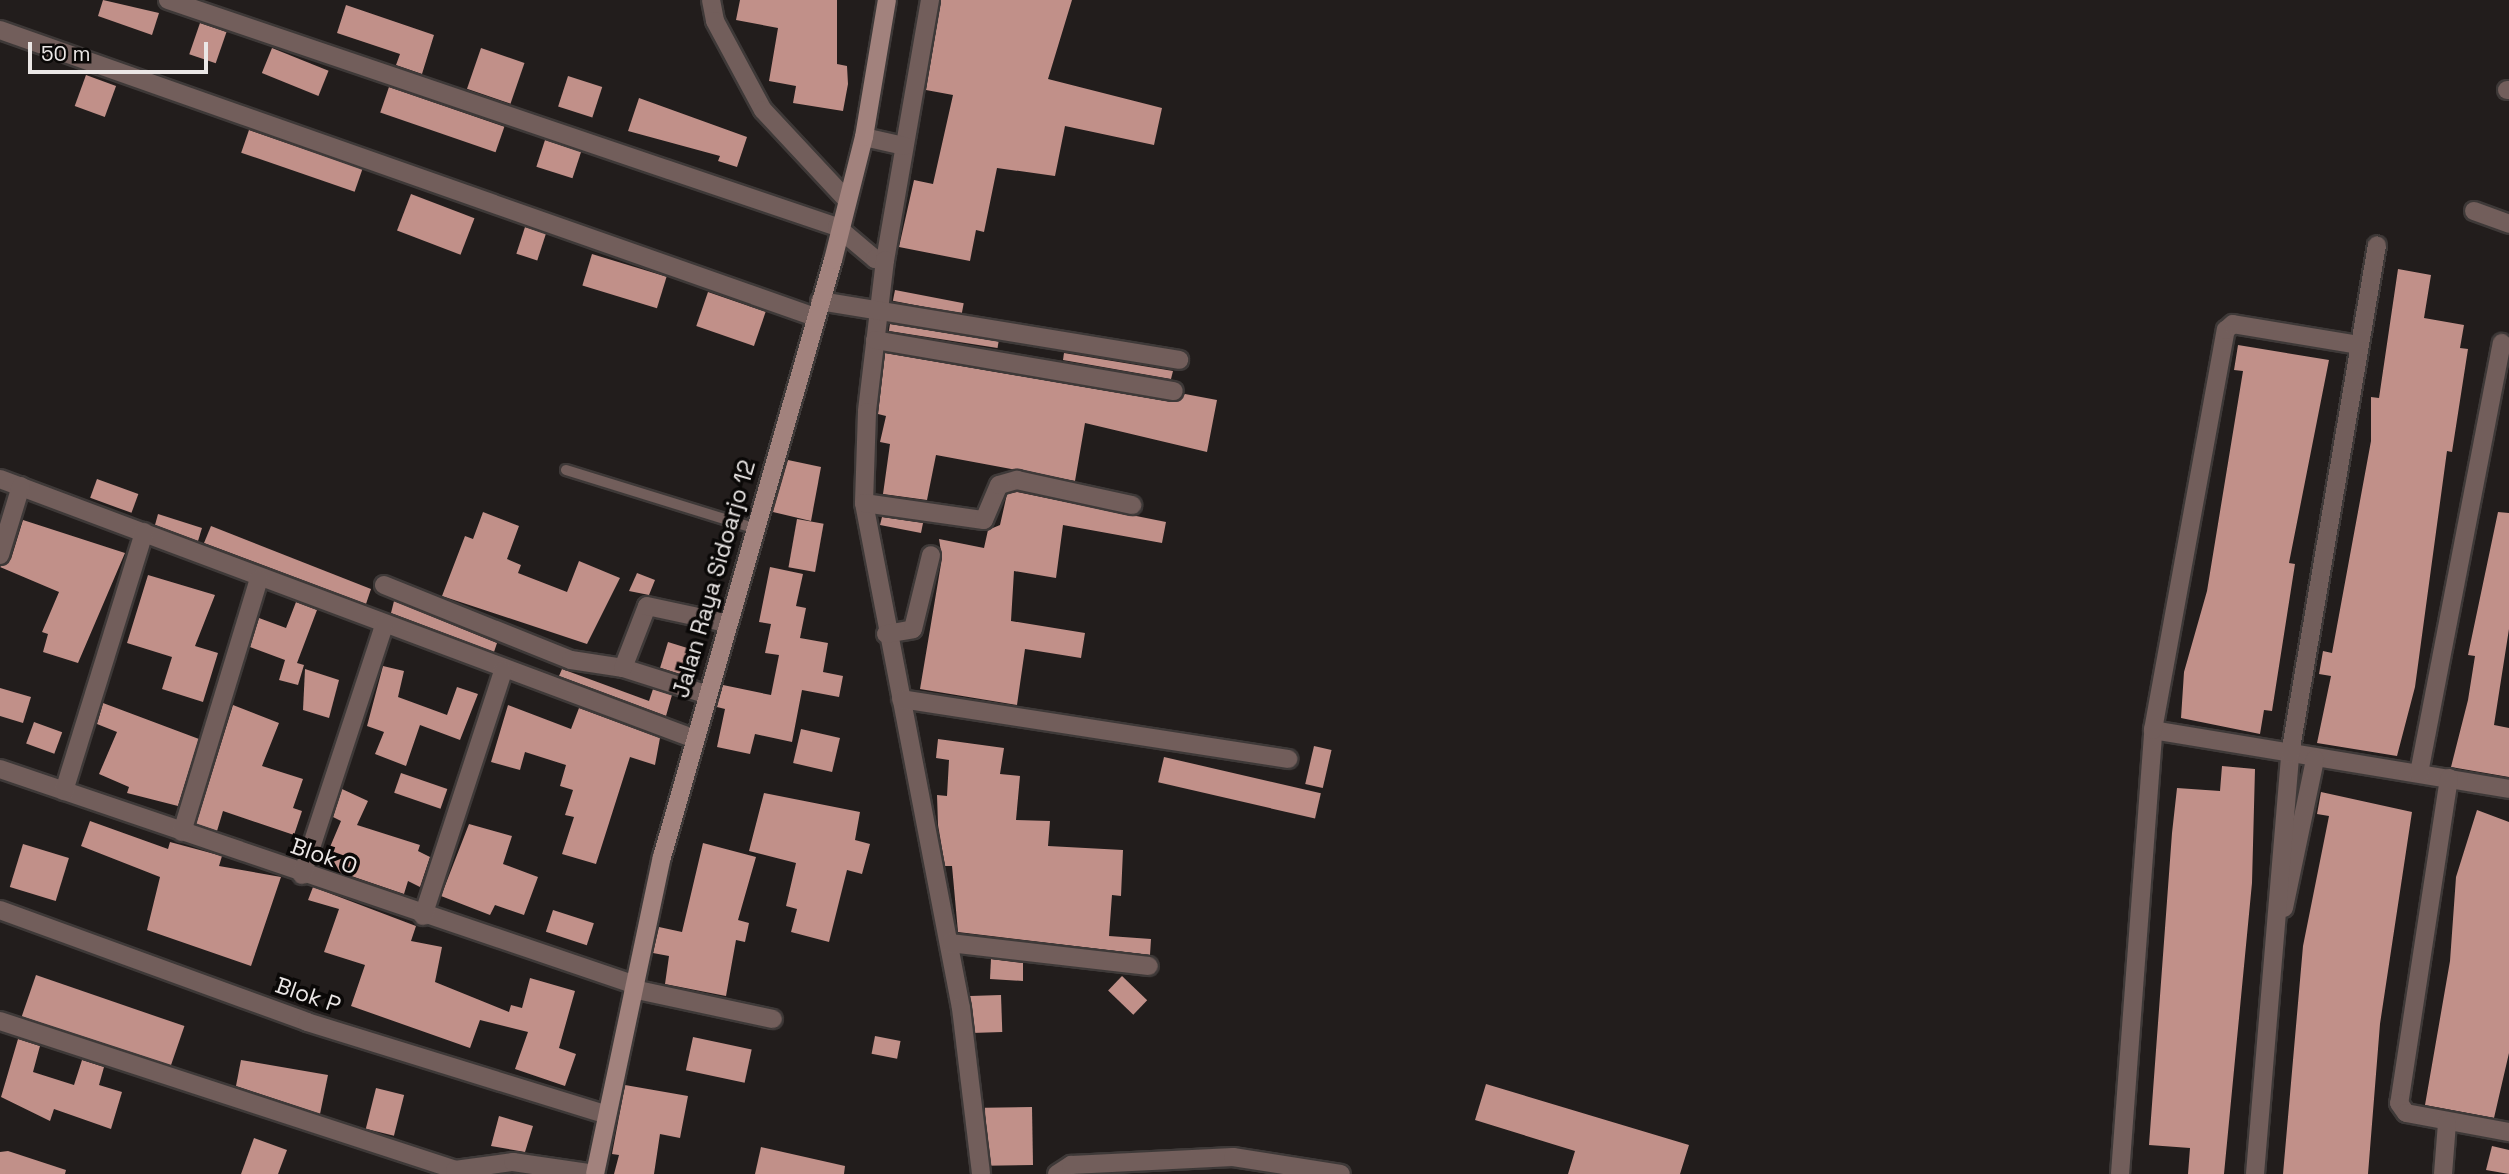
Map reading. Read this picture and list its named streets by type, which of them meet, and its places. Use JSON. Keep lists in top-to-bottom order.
{
  "streets": {
    "main road": ["Jalan Raya Sidoarjo 12"],
    "street": ["Blok O", "Blok P"]
  },
  "crossings": [
    ["Jalan Raya Sidoarjo 12", "Blok O"],
    ["Jalan Raya Sidoarjo 12", "Blok P"]
  ],
  "scale_bar": "50 m"
}
